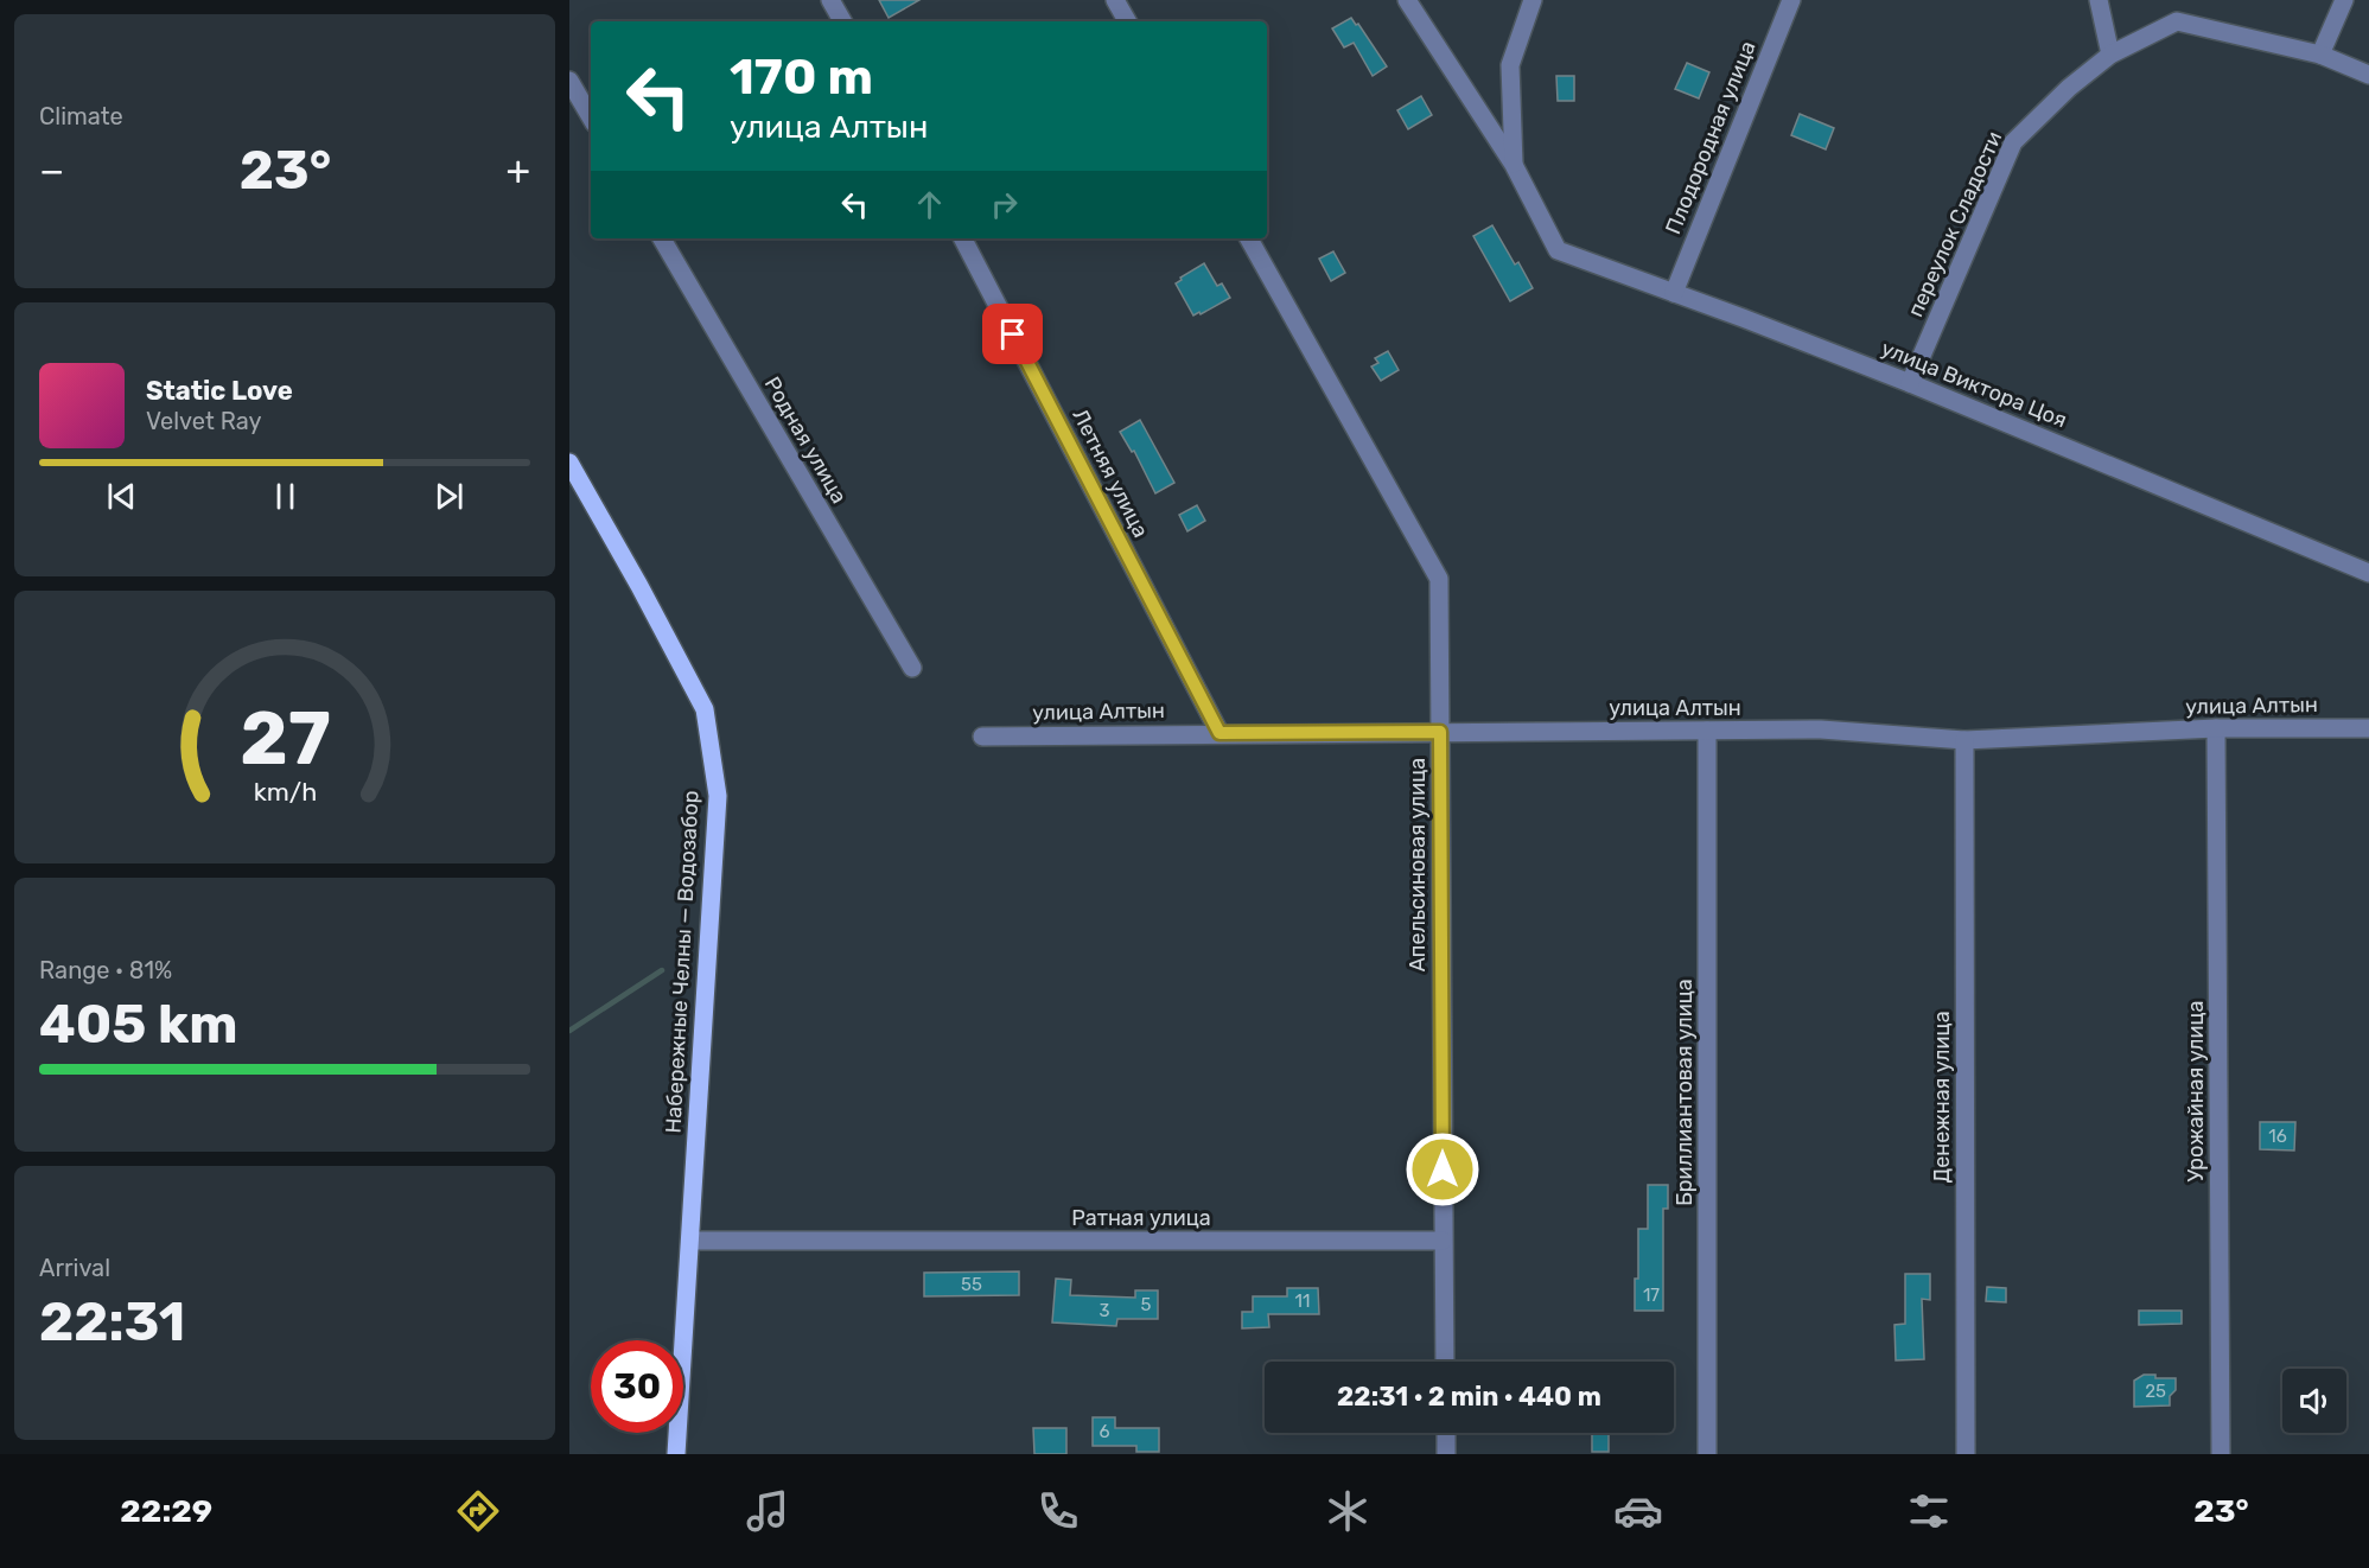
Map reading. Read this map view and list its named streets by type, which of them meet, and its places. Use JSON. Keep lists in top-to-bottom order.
{
  "streets": {
    "main road": ["Набережные Челны — Водозабор"],
    "street": [
      "Плодородная улица",
      "переулок Сладости",
      "улица Виктора Цоя",
      "Родная улица",
      "Летняя улица",
      "улица Алтын",
      "Апельсиновая улица",
      "Урожайная улица",
      "Бриллиантовая улица",
      "Денежная улица",
      "Ратная улица"
    ]
  },
  "crossings": [
    ["Плодородная улица", "улица Виктора Цоя"],
    ["переулок Сладости", "улица Виктора Цоя"],
    ["Летняя улица", "улица Алтын"],
    ["улица Алтын", "Апельсиновая улица"],
    ["улица Алтын", "Урожайная улица"],
    ["улица Алтын", "Бриллиантовая улица"],
    ["улица Алтын", "Денежная улица"],
    ["Апельсиновая улица", "Ратная улица"],
    ["Набережные Челны — Водозабор", "Ратная улица"]
  ],
  "house_numbers": [
    "16",
    "55",
    "17",
    "11",
    "5",
    "3",
    "25",
    "6"
  ],
  "page": {
    "tile": [
      "Climate",
      ["Range · 81%", "405 km"],
      ["Arrival", "22:31"]
    ],
    "turn": ["170 m", "улица Алтын"],
    "heat": ["−", "23°", "+"],
    "song": ["Static Love", "Velvet Ray"],
    "limit": "30",
    "trip": "22:31 · 2 min · 440 m",
    "tabs": ["22:29", "23°"],
    "gauge": ["27", "km/h"]
  }
}
